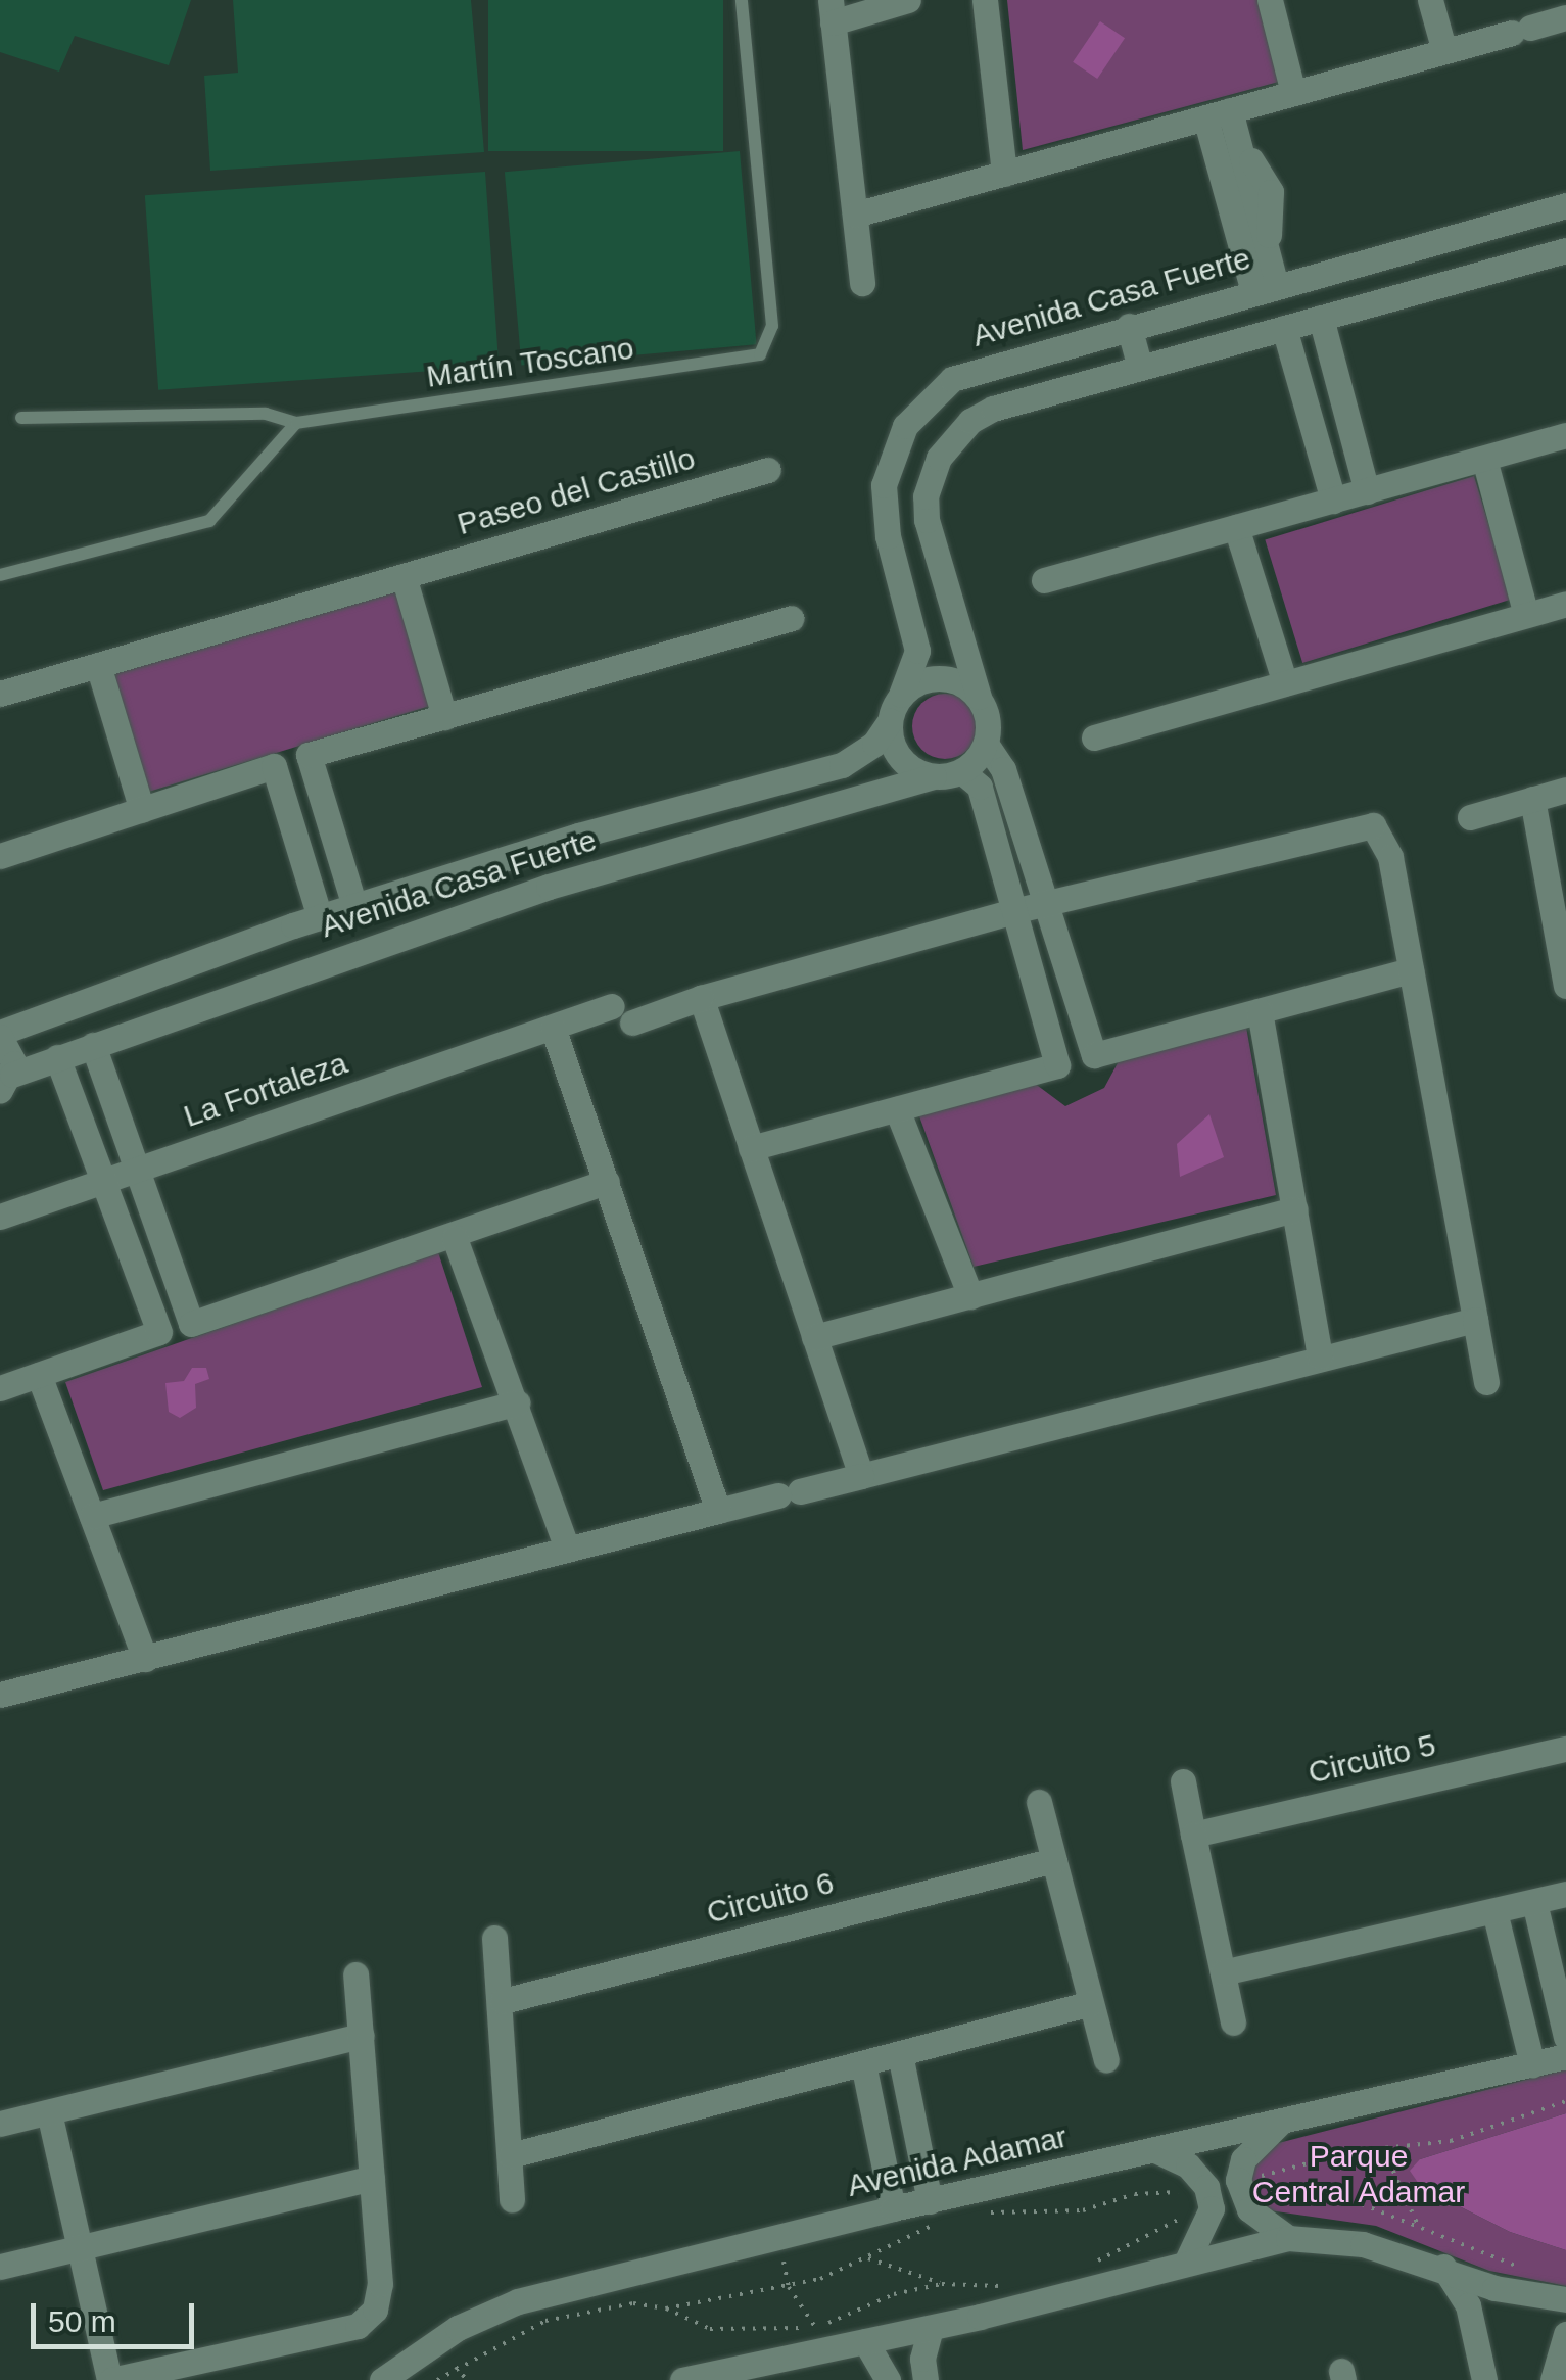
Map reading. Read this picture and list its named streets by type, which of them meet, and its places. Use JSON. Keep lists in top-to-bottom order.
{
  "streets": {
    "street": [
      "Avenida Casa Fuerte",
      "Paseo del Castillo",
      "La Fortaleza",
      "Circuito 5",
      "Circuito 6",
      "Avenida Adamar"
    ],
    "lane": ["Martín Toscano"]
  },
  "parks": ["Parque Central Adamar"],
  "scale_bar": "50 m"
}
